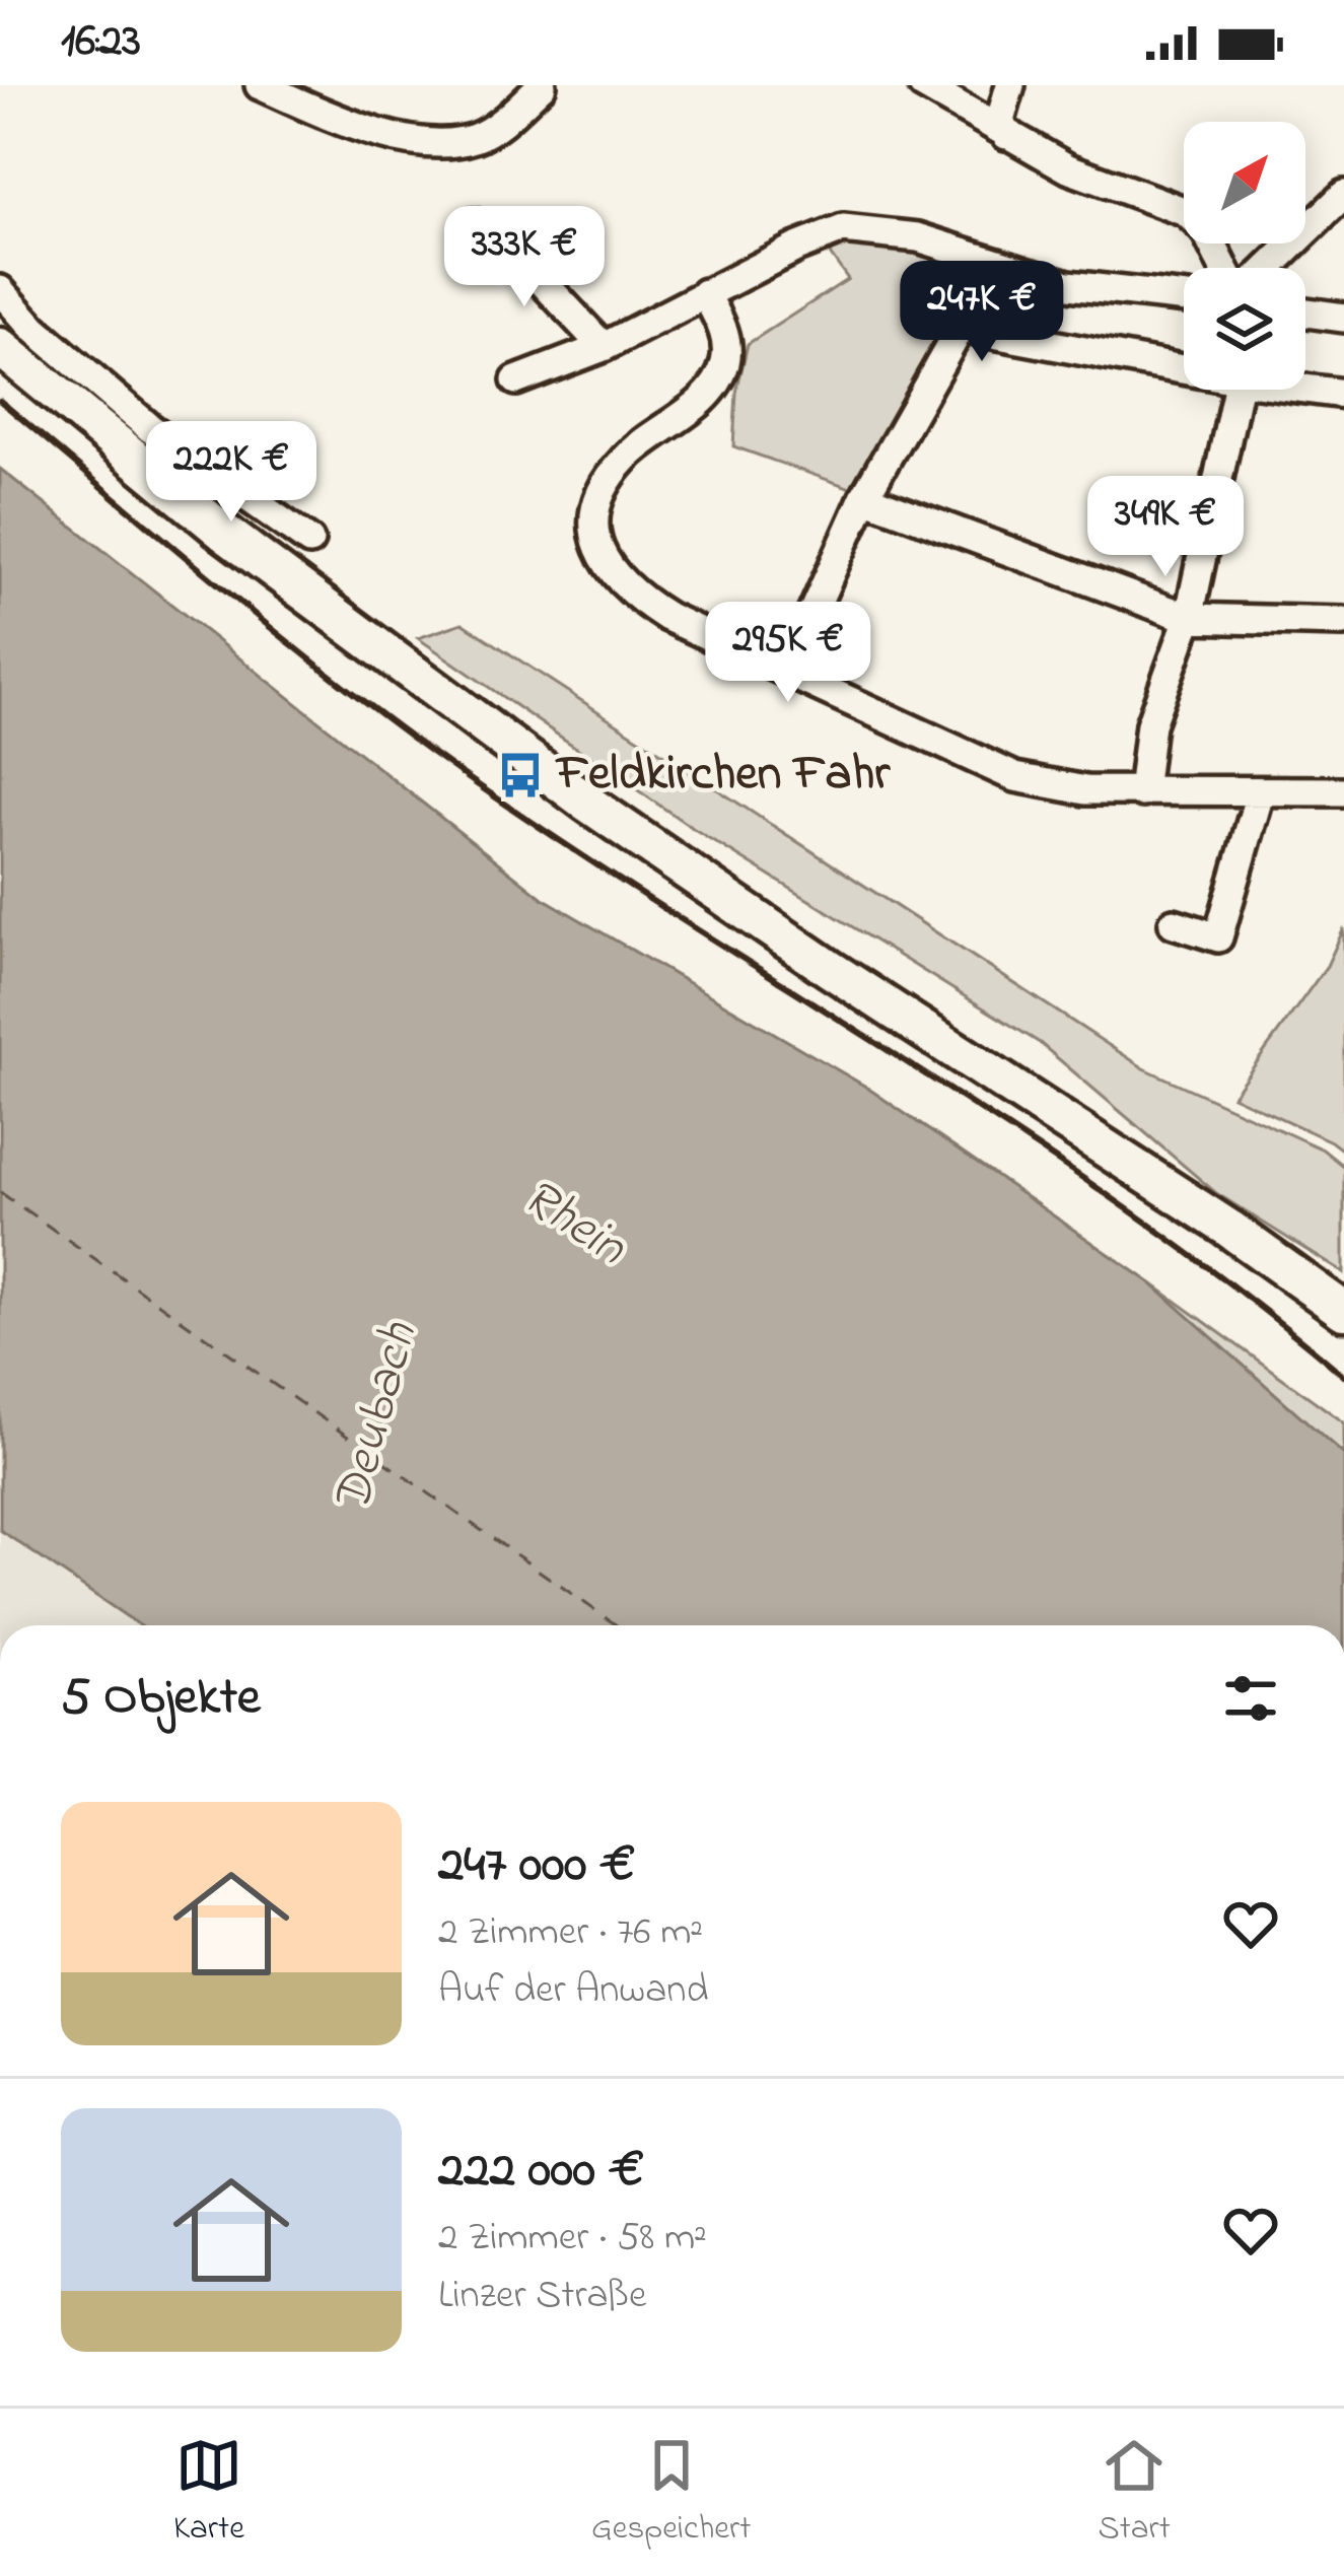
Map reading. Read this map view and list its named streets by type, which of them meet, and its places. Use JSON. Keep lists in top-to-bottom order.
{
  "water": ["Rhein", "Deubach"],
  "places": {
    "bus stop": ["Feldkirchen Fahr"]
  },
  "north": "top right",
  "page": {
    "status": "16:23",
    "price": [
      "333K €",
      "247K €",
      "222K €",
      "349K €",
      "295K €"
    ],
    "heading": "5 Objekte",
    "list": [
      {
        "name": "247 000 €",
        "note": "2 Zimmer · 76 m² · Auf der Anwand"
      },
      {
        "name": "222 000 €",
        "note": "2 Zimmer · 58 m² · Linzer Straße"
      }
    ],
    "tabs": ["Karte", "Gespeichert", "Start"]
  }
}
